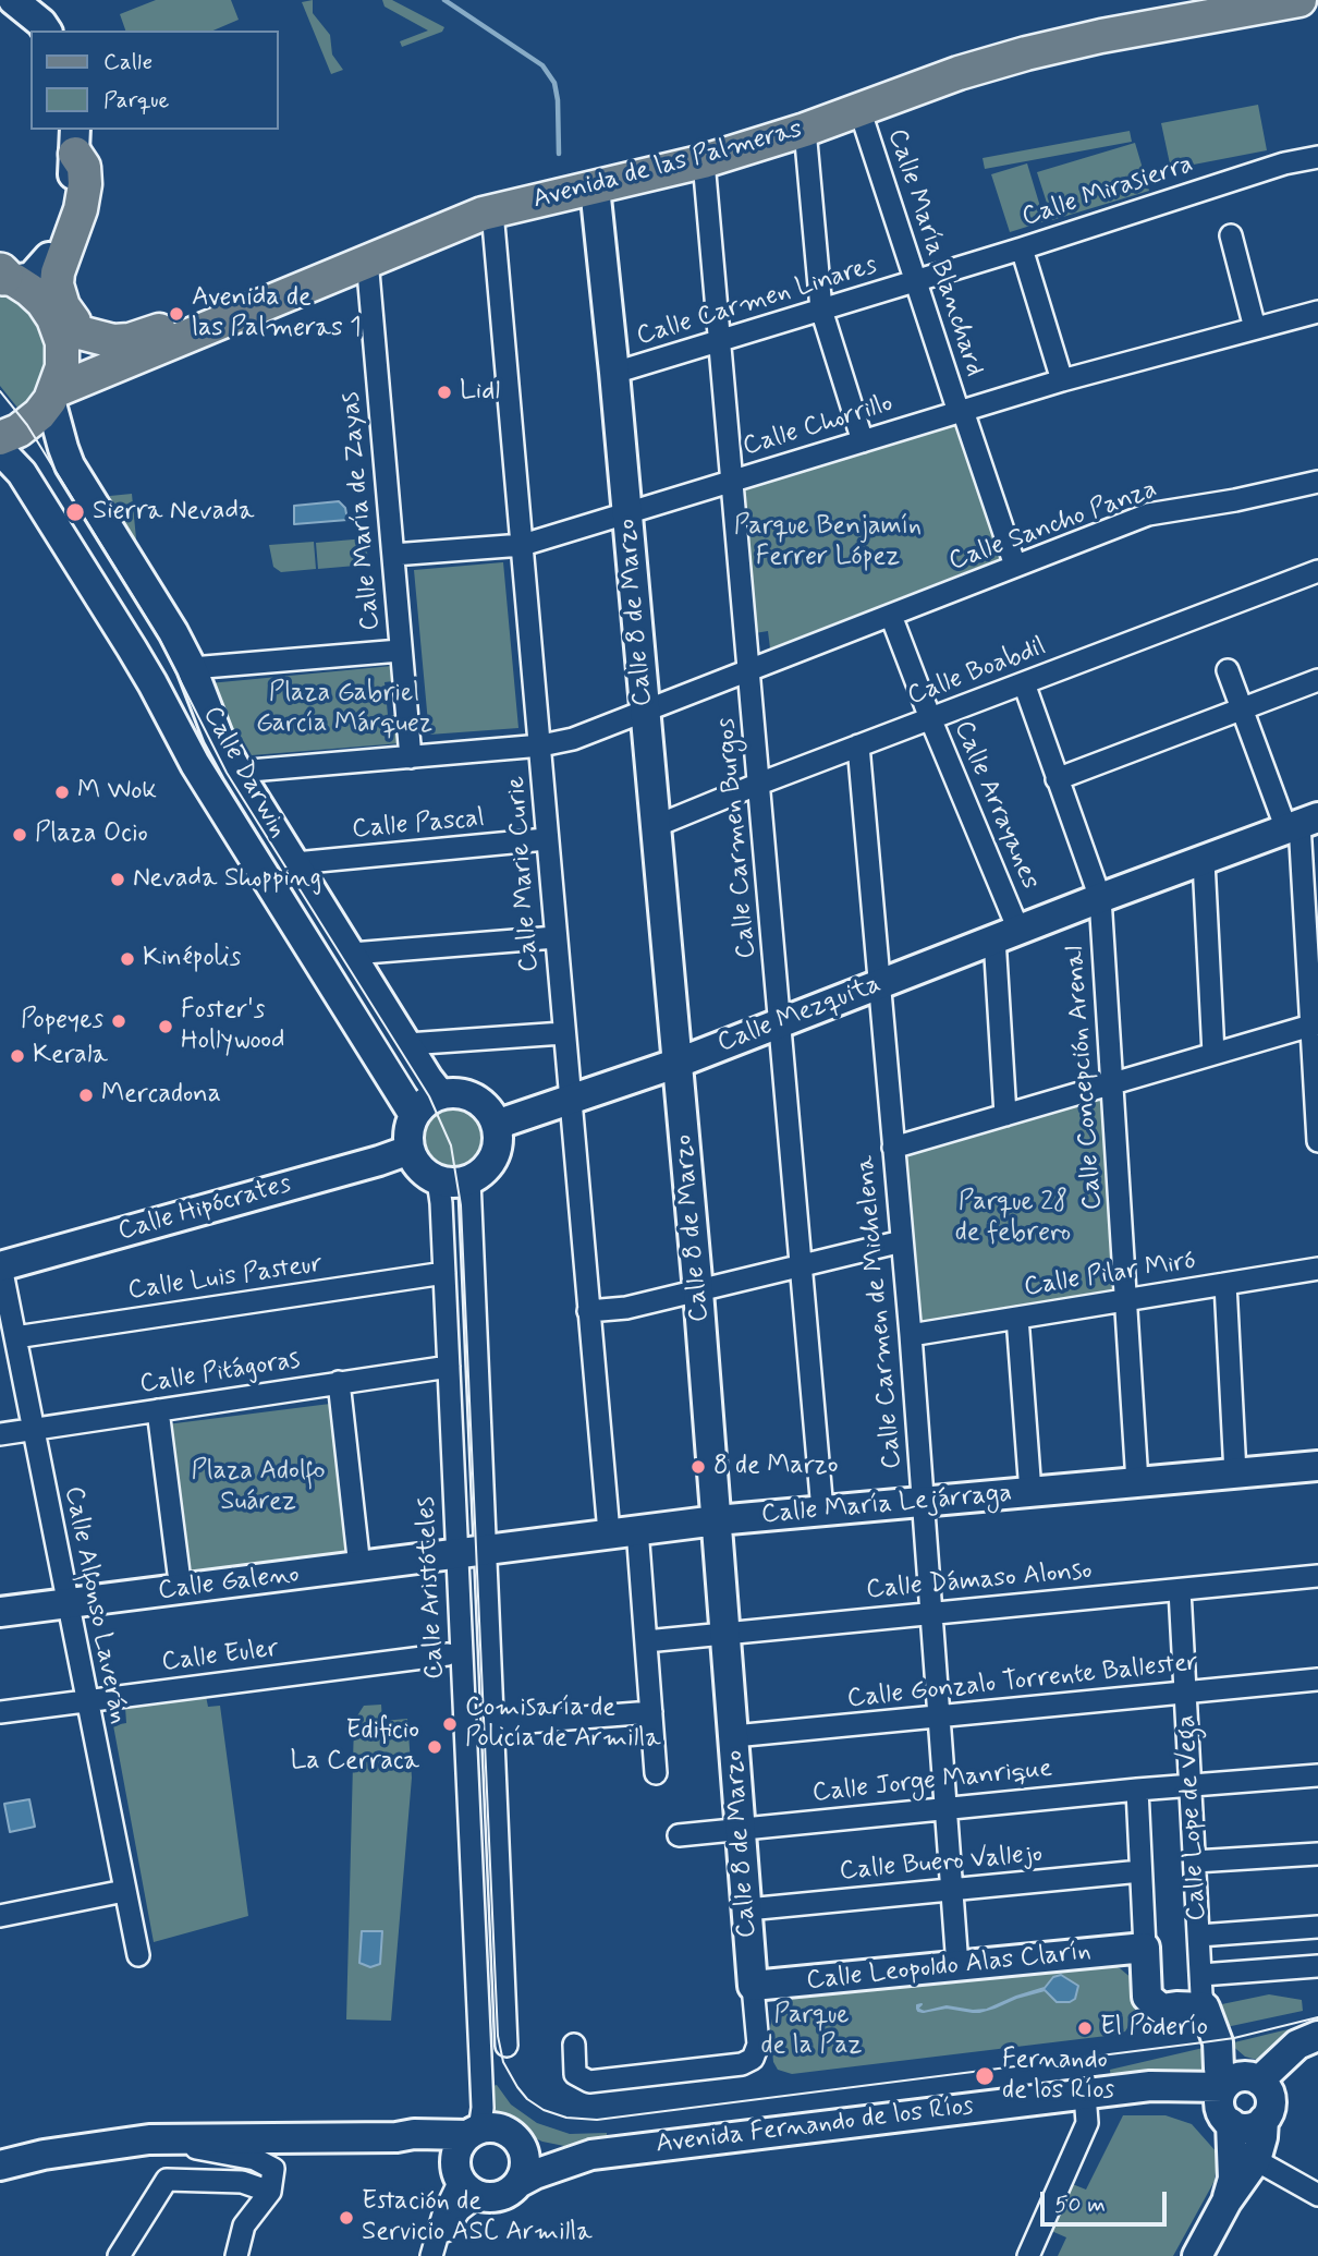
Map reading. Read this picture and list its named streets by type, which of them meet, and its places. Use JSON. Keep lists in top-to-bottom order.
{
  "streets": {
    "main road": ["Avenida de las Palmeras"],
    "street": [
      "Calle Mirasierra",
      "Calle María Blanchard",
      "Calle Carmen Linares",
      "Calle Chorrillo",
      "Calle María de Zayas",
      "Calle Sancho Panza",
      "Calle 8 de Marzo",
      "Calle Boabdil",
      "Calle Darwin",
      "Calle Arrayanes",
      "Calle Pascal",
      "Calle Carmen Burgos",
      "Calle Marie Curie",
      "Calle Mezquita",
      "Calle Concepción Arenal",
      "Calle Hipócrates",
      "Calle Pilar Miró",
      "Calle Luis Pasteur",
      "Calle Carmen de Michelena",
      "Calle Pitágoras",
      "Calle María Lejárraga",
      "Calle Dámaso Alonso",
      "Calle Galeno",
      "Calle Aristóteles",
      "Calle Alfonso Laverán",
      "Calle Euler",
      "Calle Gonzalo Torrente Ballester",
      "Calle Jorge Manrique",
      "Calle Lope de Vega",
      "Calle Buero Vallejo",
      "Calle Leopoldo Alas Clarín",
      "Avenida Fernando de los Ríos"
    ]
  },
  "crossings": [
    ["Avenida de las Palmeras", "Calle María Blanchard"],
    ["Avenida de las Palmeras", "Calle María de Zayas"],
    ["Avenida de las Palmeras", "Calle 8 de Marzo"],
    ["Avenida de las Palmeras", "Calle Darwin"],
    ["Avenida de las Palmeras", "Calle Carmen Burgos"],
    ["Avenida de las Palmeras", "Calle Marie Curie"],
    ["Calle Mirasierra", "Calle María Blanchard"],
    ["Calle Mirasierra", "Calle Carmen Linares"],
    ["Calle María Blanchard", "Calle Carmen Linares"],
    ["Calle María Blanchard", "Calle Chorrillo"],
    ["Calle María Blanchard", "Calle Sancho Panza"],
    ["Calle Carmen Linares", "Calle 8 de Marzo"],
    ["Calle Carmen Linares", "Calle Carmen Burgos"],
    ["Calle Chorrillo", "Calle María de Zayas"],
    ["Calle Chorrillo", "Calle 8 de Marzo"],
    ["Calle Chorrillo", "Calle Carmen Burgos"],
    ["Calle Chorrillo", "Calle Marie Curie"],
    ["Calle María de Zayas", "Calle Sancho Panza"],
    ["Calle Sancho Panza", "Calle 8 de Marzo"],
    ["Calle Sancho Panza", "Calle Darwin"],
    ["Calle Sancho Panza", "Calle Arrayanes"],
    ["Calle Sancho Panza", "Calle Carmen Burgos"],
    ["Calle Sancho Panza", "Calle Marie Curie"],
    ["Calle 8 de Marzo", "Calle Boabdil"],
    ["Calle 8 de Marzo", "Calle Mezquita"],
    ["Calle 8 de Marzo", "Calle María Lejárraga"],
    ["Calle 8 de Marzo", "Calle Dámaso Alonso"],
    ["Calle 8 de Marzo", "Calle Gonzalo Torrente Ballester"],
    ["Calle 8 de Marzo", "Calle Jorge Manrique"],
    ["Calle 8 de Marzo", "Calle Buero Vallejo"],
    ["Calle 8 de Marzo", "Calle Leopoldo Alas Clarín"],
    ["Calle Boabdil", "Calle Arrayanes"],
    ["Calle Boabdil", "Calle Carmen Burgos"],
    ["Calle Boabdil", "Calle Concepción Arenal"],
    ["Calle Boabdil", "Calle Carmen de Michelena"],
    ["Calle Darwin", "Calle Pascal"],
    ["Calle Darwin", "Calle Mezquita"],
    ["Calle Darwin", "Calle Hipócrates"],
    ["Calle Darwin", "Calle Aristóteles"],
    ["Calle Arrayanes", "Calle Mezquita"],
    ["Calle Pascal", "Calle Marie Curie"],
    ["Calle Carmen Burgos", "Calle Mezquita"],
    ["Calle Carmen Burgos", "Calle María Lejárraga"],
    ["Calle Marie Curie", "Calle Mezquita"],
    ["Calle Marie Curie", "Calle María Lejárraga"],
    ["Calle Mezquita", "Calle Concepción Arenal"],
    ["Calle Mezquita", "Calle Hipócrates"],
    ["Calle Mezquita", "Calle Carmen de Michelena"],
    ["Calle Mezquita", "Calle Aristóteles"],
    ["Calle Concepción Arenal", "Calle Pilar Miró"],
    ["Calle Concepción Arenal", "Calle María Lejárraga"],
    ["Calle Hipócrates", "Calle Aristóteles"],
    ["Calle Hipócrates", "Calle Alfonso Laverán"],
    ["Calle Pilar Miró", "Calle Carmen de Michelena"],
    ["Calle Luis Pasteur", "Calle Aristóteles"],
    ["Calle Luis Pasteur", "Calle Alfonso Laverán"],
    ["Calle Carmen de Michelena", "Calle María Lejárraga"],
    ["Calle Carmen de Michelena", "Calle Dámaso Alonso"],
    ["Calle Carmen de Michelena", "Calle Gonzalo Torrente Ballester"],
    ["Calle Carmen de Michelena", "Calle Jorge Manrique"],
    ["Calle Carmen de Michelena", "Calle Buero Vallejo"],
    ["Calle Carmen de Michelena", "Calle Leopoldo Alas Clarín"],
    ["Calle Pitágoras", "Calle Aristóteles"],
    ["Calle Pitágoras", "Calle Alfonso Laverán"],
    ["Calle María Lejárraga", "Calle Galeno"],
    ["Calle María Lejárraga", "Calle Aristóteles"],
    ["Calle Dámaso Alonso", "Calle Lope de Vega"],
    ["Calle Galeno", "Calle Aristóteles"],
    ["Calle Galeno", "Calle Alfonso Laverán"],
    ["Calle Aristóteles", "Avenida Fernando de los Ríos"],
    ["Calle Alfonso Laverán", "Calle Euler"],
    ["Calle Gonzalo Torrente Ballester", "Calle Lope de Vega"],
    ["Calle Jorge Manrique", "Calle Lope de Vega"],
    ["Calle Lope de Vega", "Avenida Fernando de los Ríos"]
  ],
  "parks": [
    "Parque Benjamín Ferrer López",
    "Plaza Gabriel García Márquez",
    "Parque 28 de febrero",
    "Plaza Adolfo Suárez",
    "Parque de la Paz"
  ],
  "places": [
    "Avenida de las Palmeras 1",
    "Lidl",
    "Sierra Nevada",
    "M Wok",
    "Plaza Ocio",
    "Nevada Shopping",
    "Kinépolis",
    "Popeyes",
    "Foster's Hollywood",
    "Kerala",
    "Mercadona",
    "8 de Marzo",
    "Comisaría de Policía de Armilla",
    "Edificio La Cerraca",
    "El Poderío",
    "Fernando de los Ríos",
    "Estación de Servicio ASC Armilla"
  ],
  "legend": ["Calle", "Parque"],
  "scale_bar": "50 m"
}
